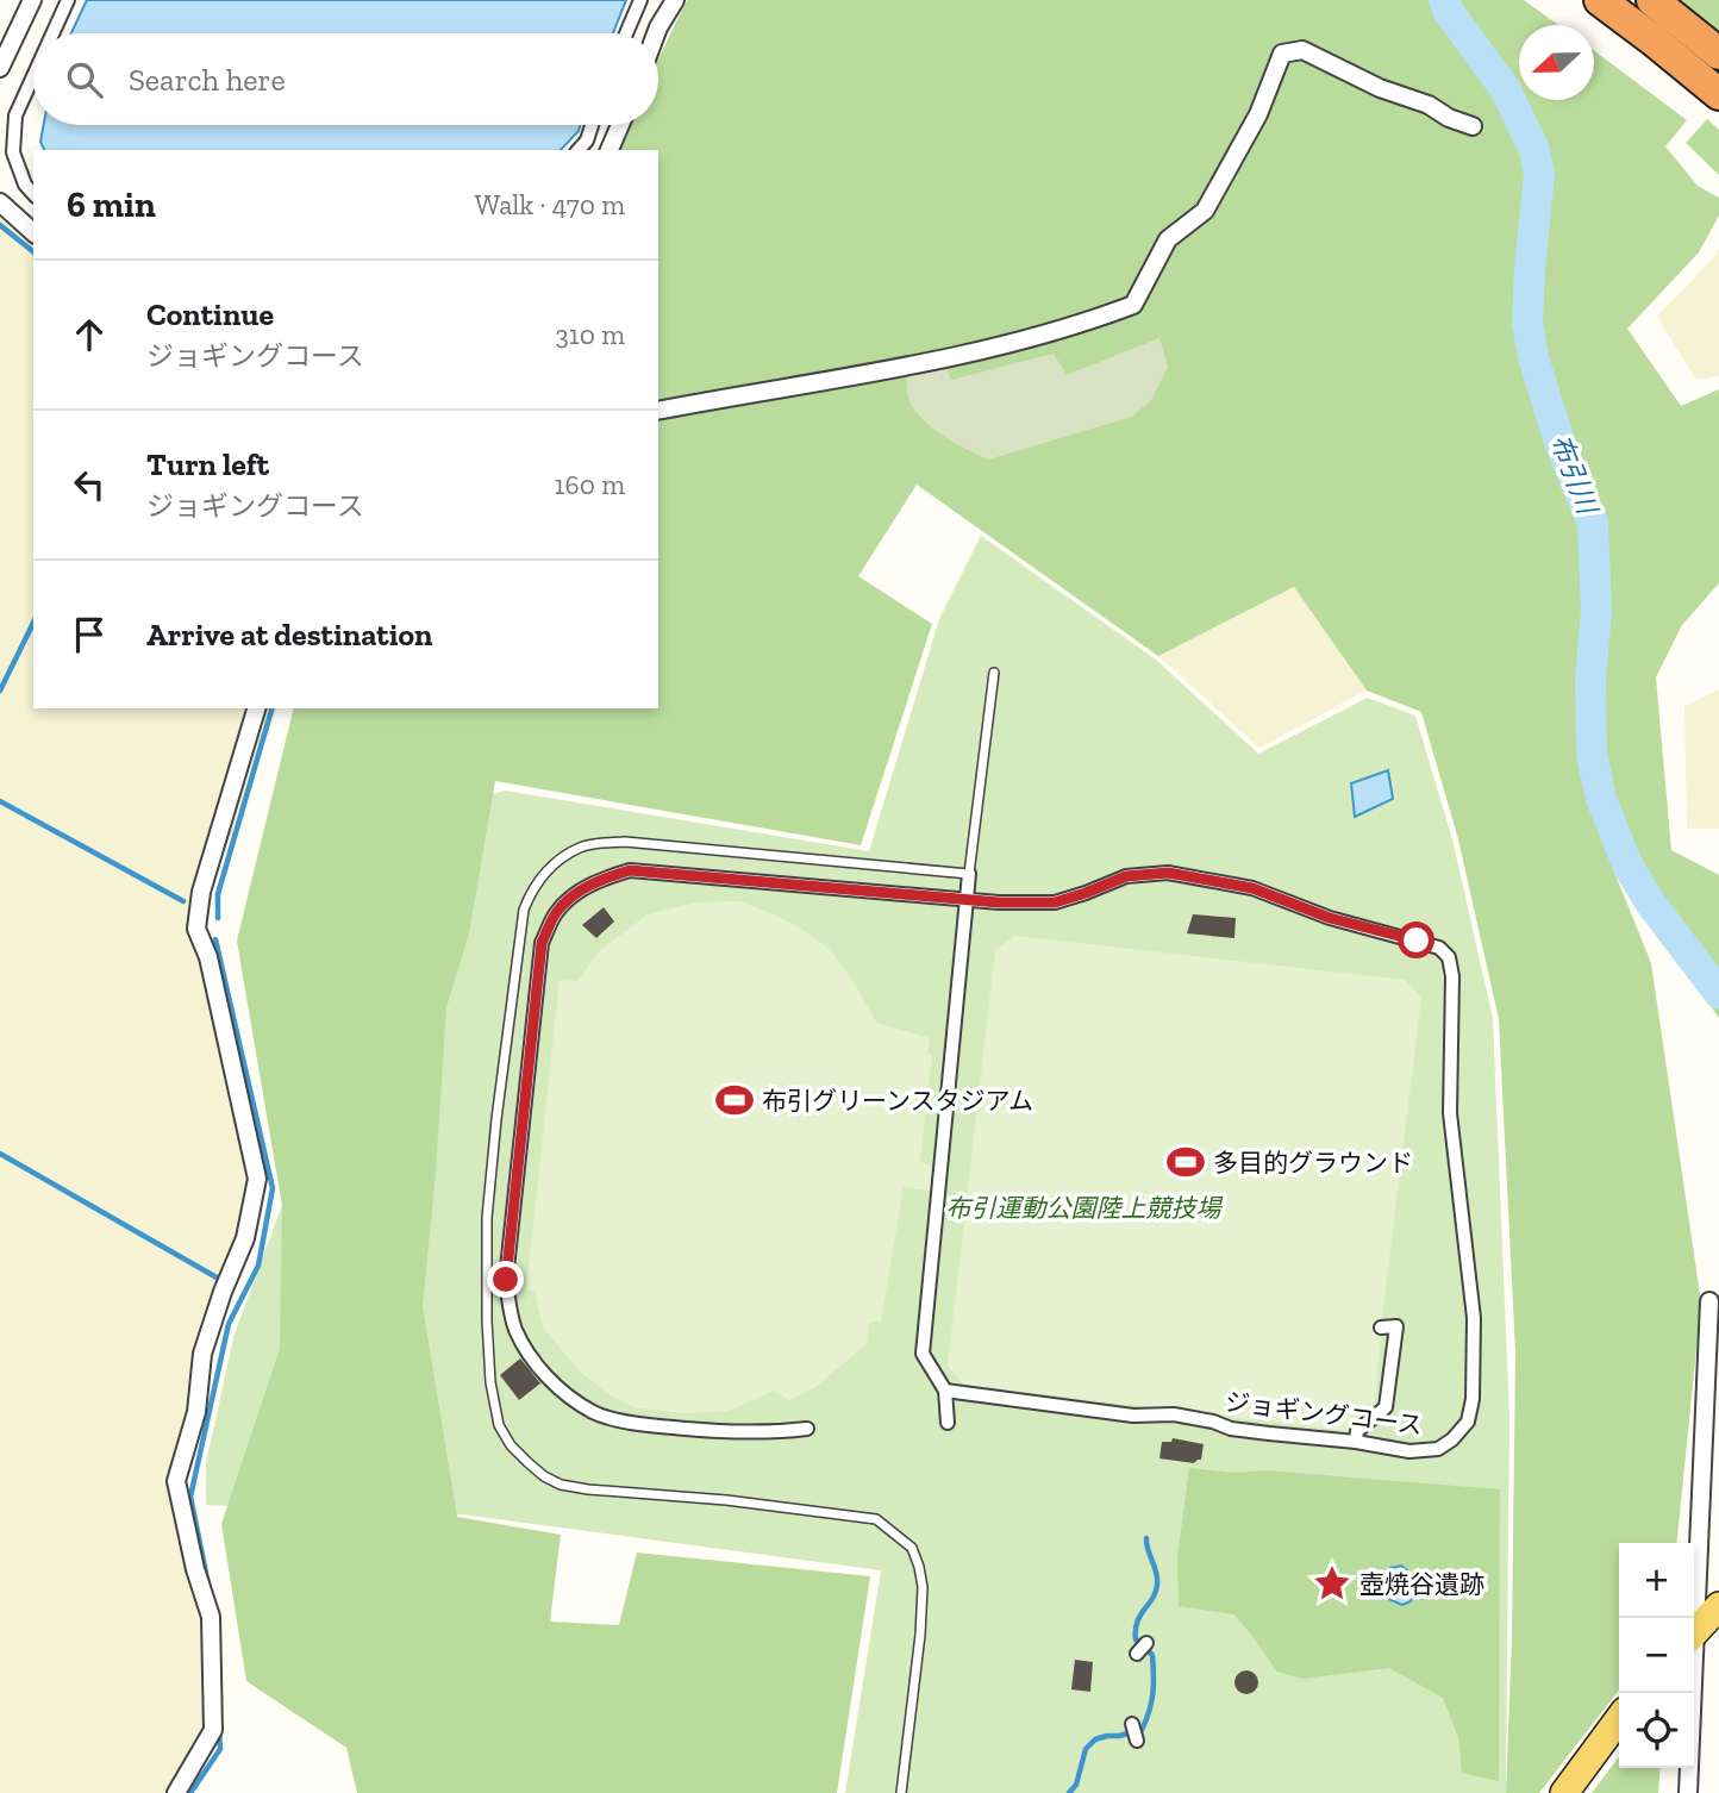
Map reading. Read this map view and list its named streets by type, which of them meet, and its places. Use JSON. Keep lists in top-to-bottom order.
{
  "streets": {
    "street": ["ジョギングコース"]
  },
  "water": ["布引川"],
  "parks": ["布引運動公園陸上競技場"],
  "places": {
    "sports": ["布引グリーンスタジアム", "多目的グラウンド"],
    "place": ["壺焼谷遺跡"]
  },
  "north": "left",
  "page": {
    "search": "Search here",
    "heading": ["6 min", "Walk · 470 m"],
    "list": [
      ["Continue", "ジョギングコース", "310 m"],
      ["Turn left", "ジョギングコース", "160 m"],
      "Arrive at destination"
    ],
    "map_buttons": ["+", "−"]
  }
}
